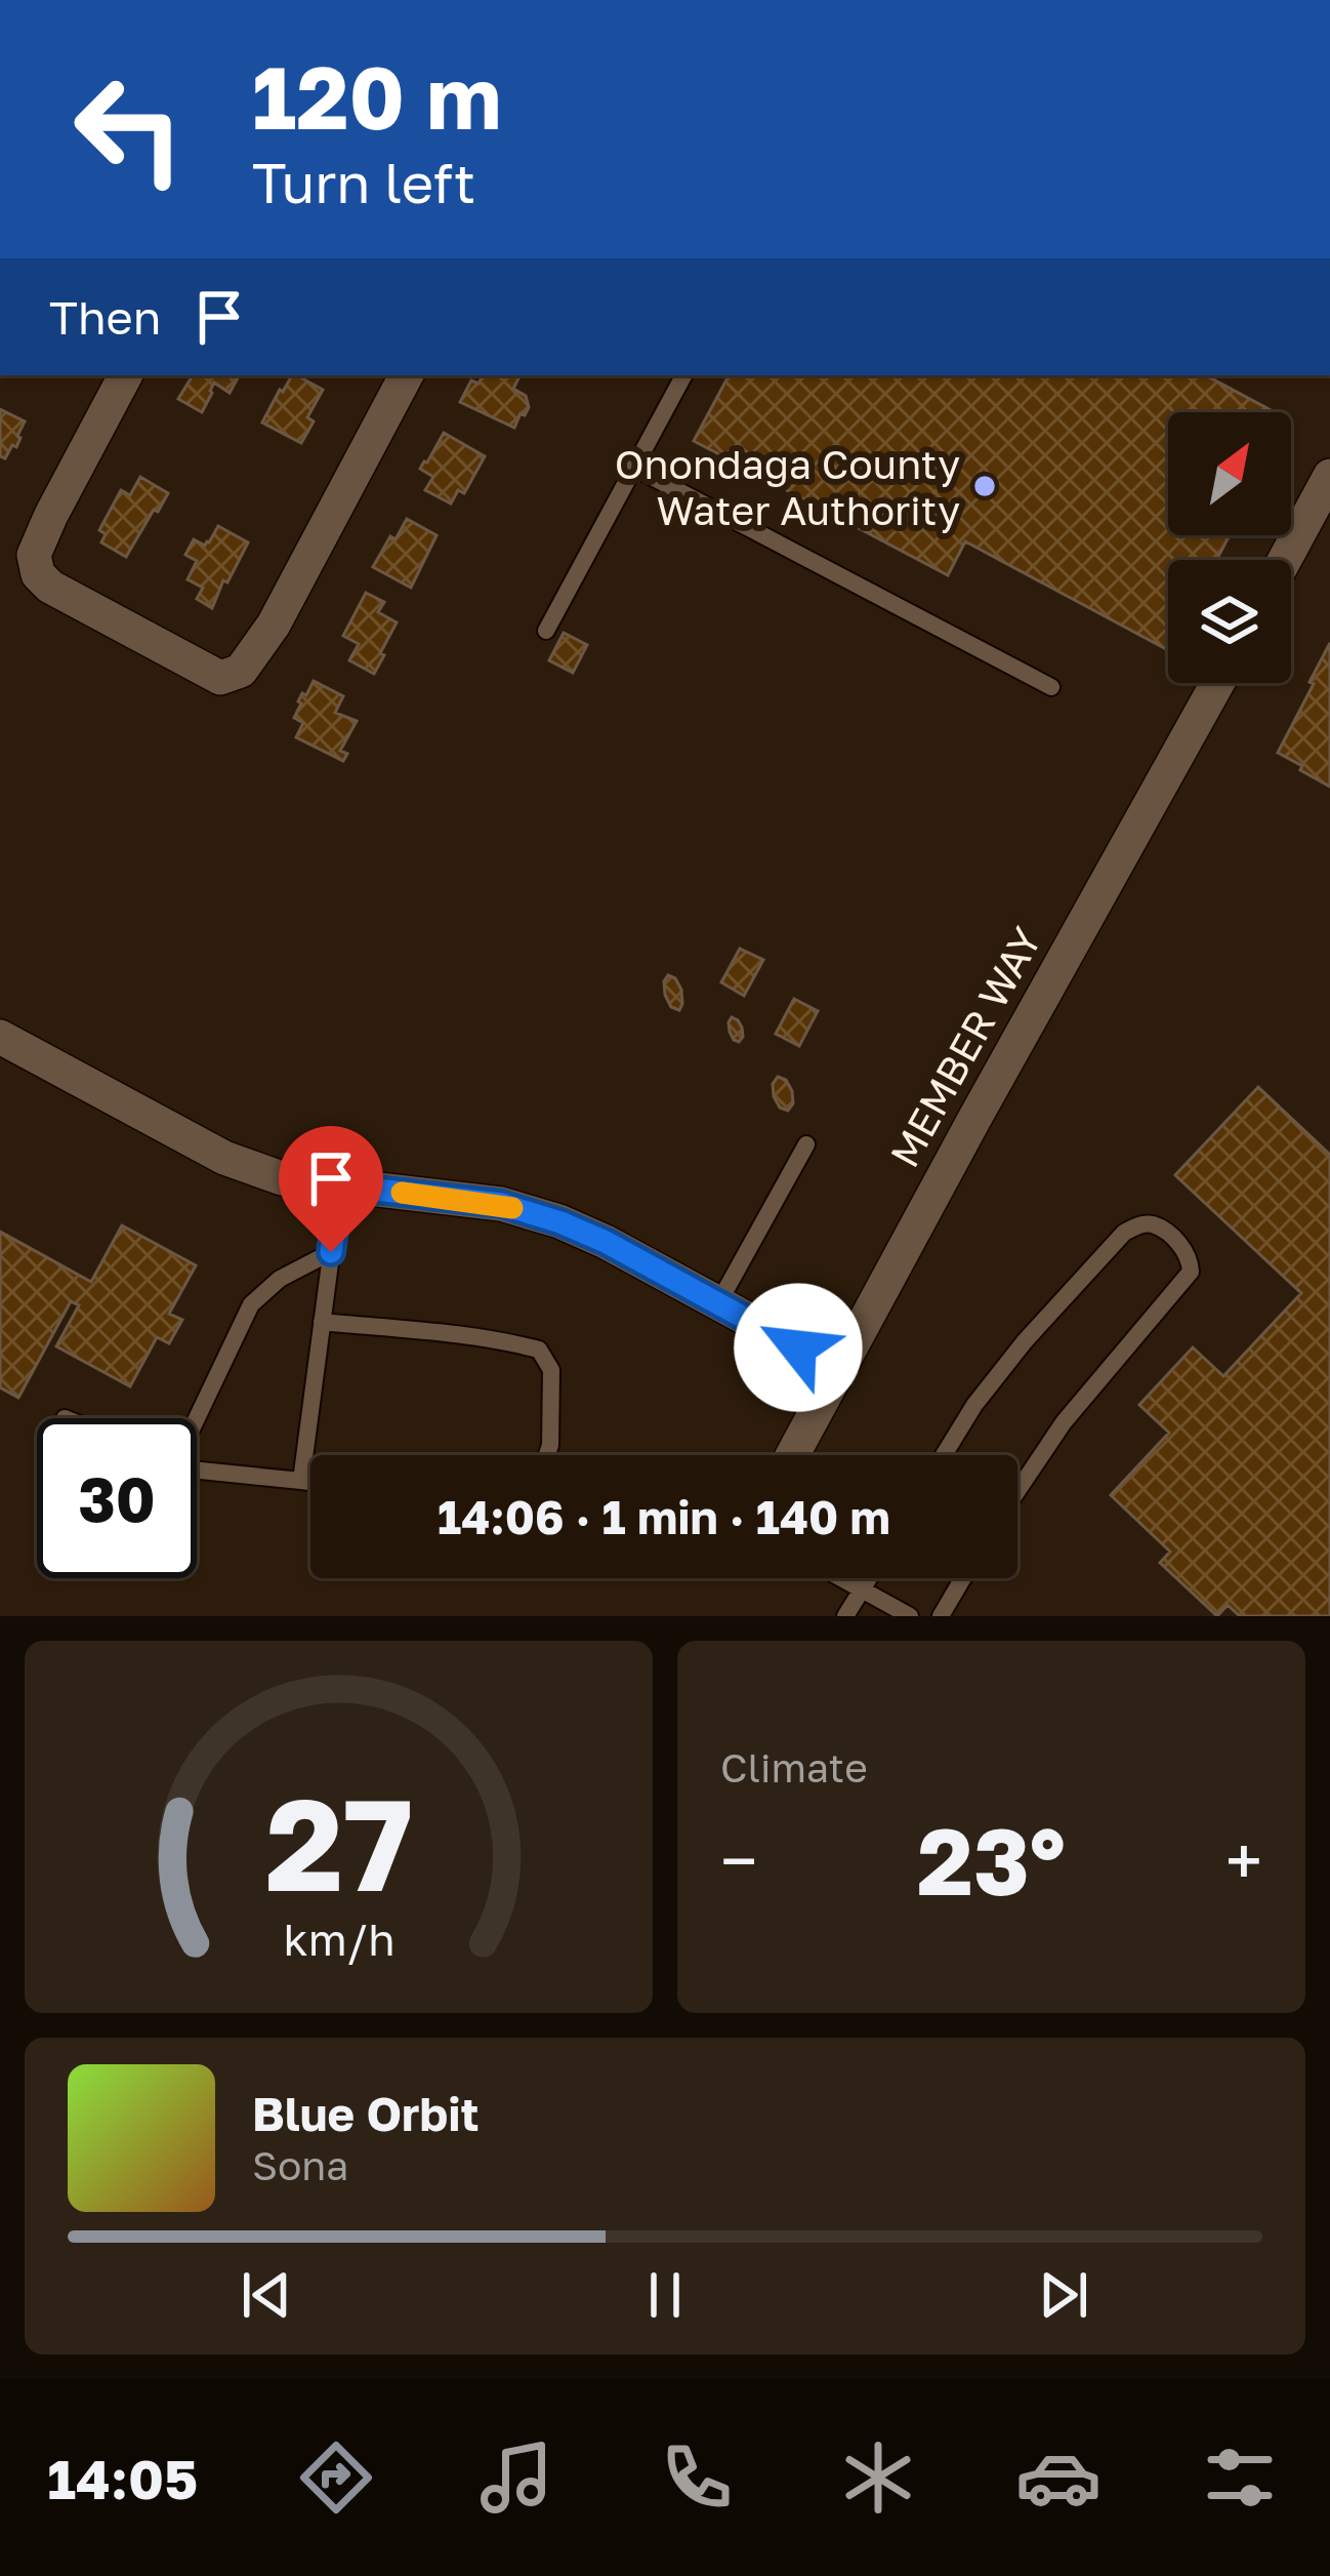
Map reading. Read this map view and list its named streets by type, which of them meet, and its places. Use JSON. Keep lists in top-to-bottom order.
{
  "streets": {
    "street": ["MEMBER WAY"]
  },
  "places": ["Onondaga County Water Authority"],
  "north": "top right",
  "page": {
    "turn": ["120 m", "Turn left"],
    "then": "Then",
    "limit": "30",
    "trip": "14:06 · 1 min · 140 m",
    "tile": "Climate",
    "heat": ["−", "23°", "+"],
    "song": ["Blue Orbit", "Sona"],
    "tabs": "14:05",
    "gauge": ["27", "km/h"]
  }
}
